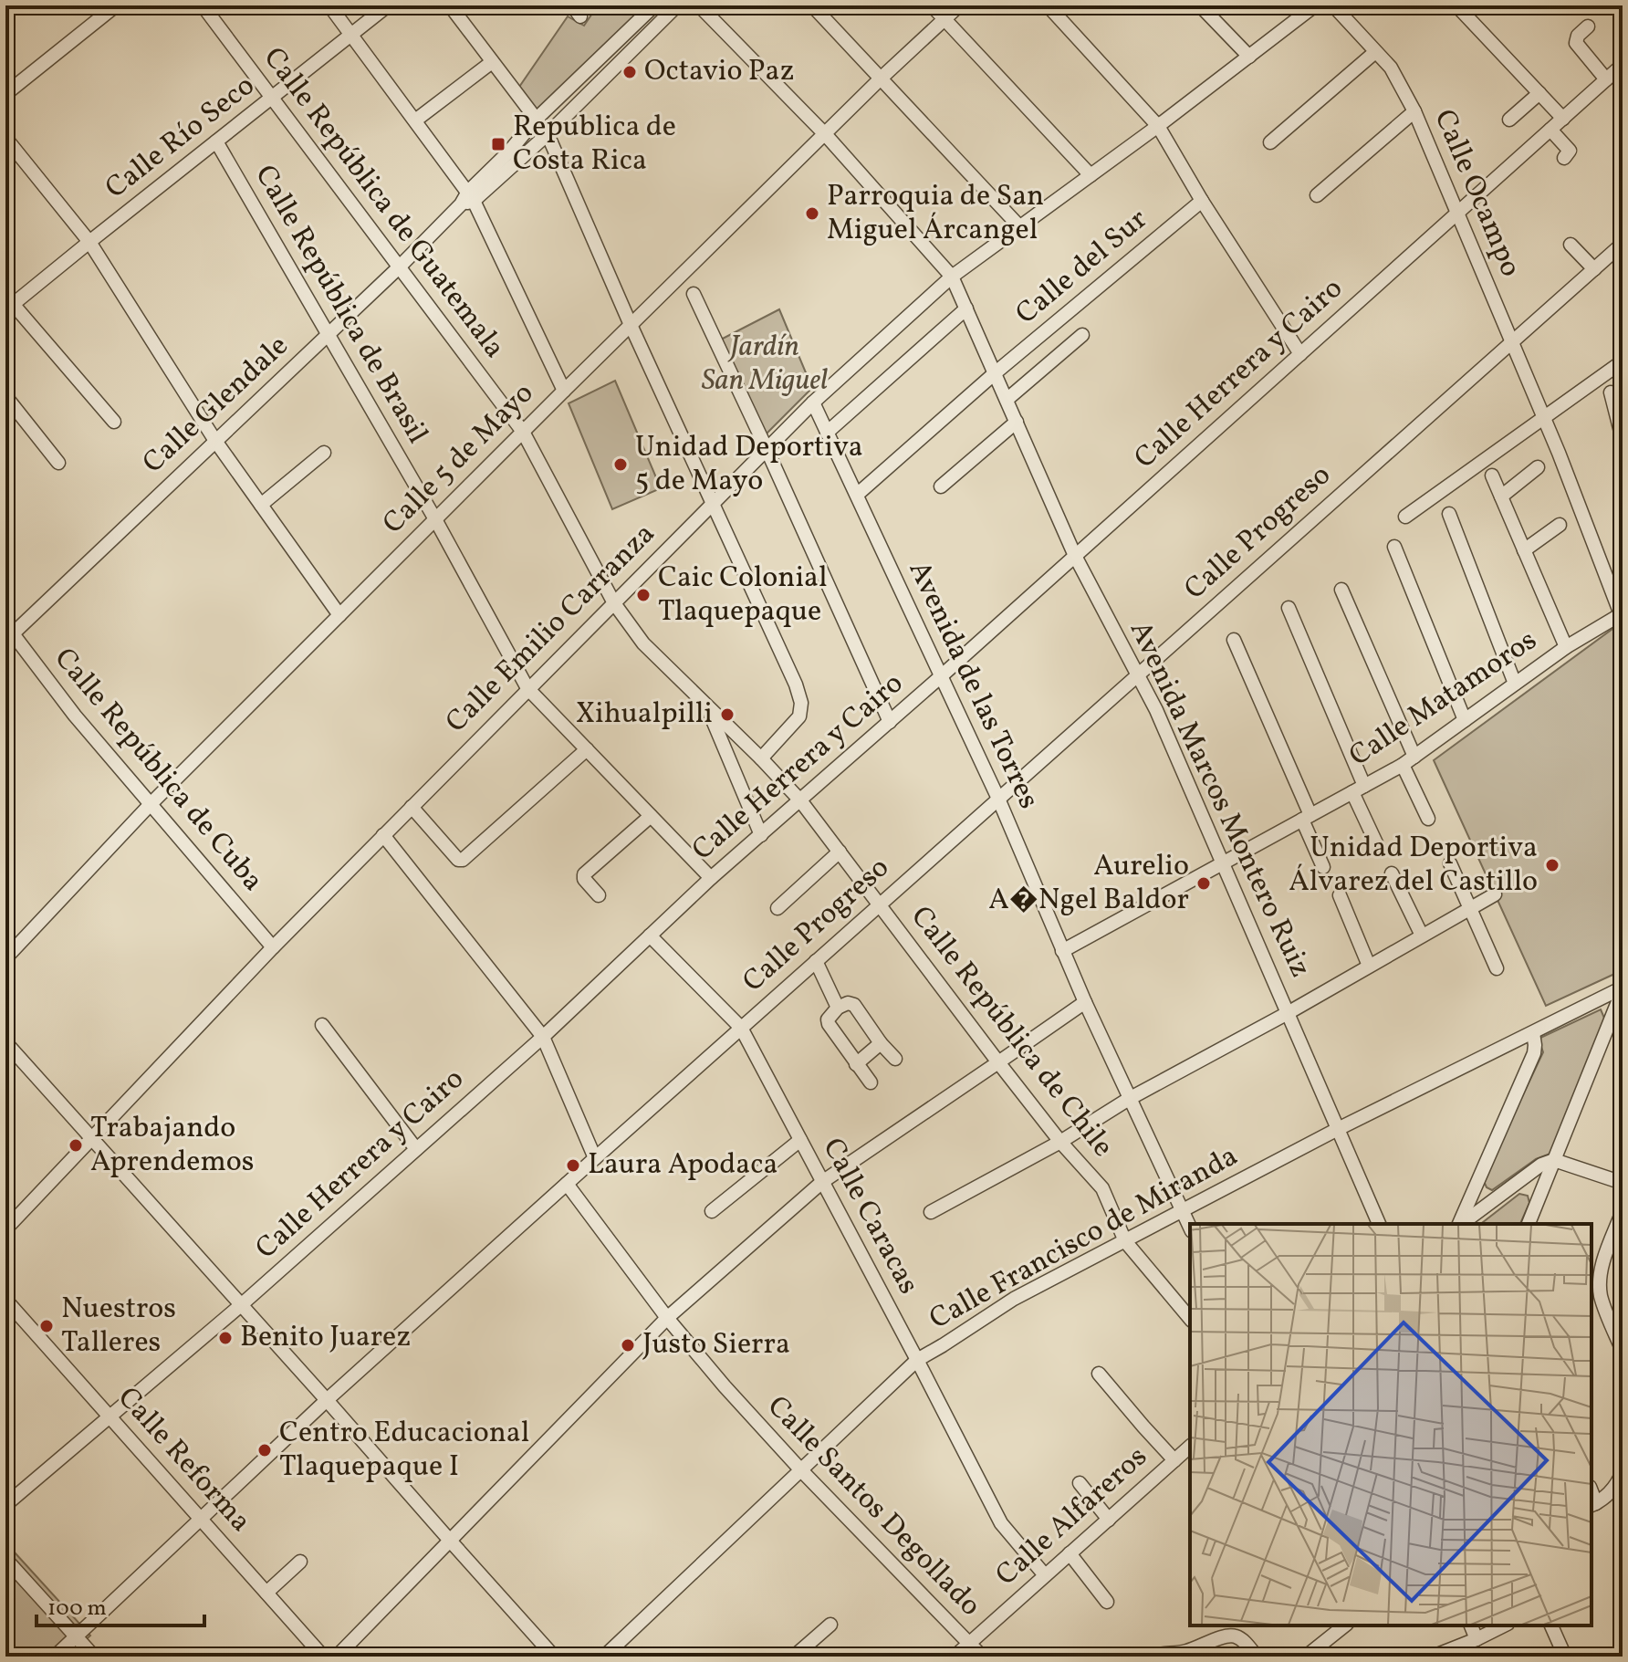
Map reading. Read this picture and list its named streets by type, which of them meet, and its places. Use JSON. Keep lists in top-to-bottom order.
{
  "streets": {
    "street": [
      "Calle Río Seco",
      "Calle Ocampo",
      "Calle República de Guatemala",
      "Calle del Sur",
      "Calle República de Brasil",
      "Calle Herrera y Cairo",
      "Calle Glendale",
      "Calle 5 de Mayo",
      "Calle Progreso",
      "Calle Emilio Carranza",
      "Avenida de las Torres",
      "Calle Matamoros",
      "Calle República de Cuba",
      "Avenida Marcos Montero Ruiz",
      "Calle República de Chile",
      "Calle Caracas",
      "Calle Francisco de Miranda",
      "Calle Reforma",
      "Calle Santos Degollado",
      "Calle Alfareros"
    ]
  },
  "crossings": [
    ["Calle Río Seco", "Calle República de Guatemala"],
    ["Calle Río Seco", "Calle República de Brasil"],
    ["Calle Ocampo", "Calle Herrera y Cairo"],
    ["Calle Ocampo", "Calle Progreso"],
    ["Calle Ocampo", "Calle Matamoros"],
    ["Calle República de Guatemala", "Calle Glendale"],
    ["Calle República de Guatemala", "Calle 5 de Mayo"],
    ["Calle República de Guatemala", "Calle República de Chile"],
    ["Calle del Sur", "Avenida de las Torres"],
    ["Calle del Sur", "Avenida Marcos Montero Ruiz"],
    ["Calle República de Brasil", "Calle Herrera y Cairo"],
    ["Calle República de Brasil", "Calle Glendale"],
    ["Calle República de Brasil", "Calle 5 de Mayo"],
    ["Calle República de Brasil", "Calle Emilio Carranza"],
    ["Calle Herrera y Cairo", "Avenida de las Torres"],
    ["Calle Herrera y Cairo", "Avenida Marcos Montero Ruiz"],
    ["Calle Herrera y Cairo", "Calle República de Chile"],
    ["Calle Herrera y Cairo", "Calle Caracas"],
    ["Calle Herrera y Cairo", "Calle Reforma"],
    ["Calle Glendale", "Calle República de Cuba"],
    ["Calle 5 de Mayo", "Calle República de Cuba"],
    ["Calle 5 de Mayo", "Avenida Marcos Montero Ruiz"],
    ["Calle 5 de Mayo", "Calle República de Chile"],
    ["Calle Progreso", "Avenida de las Torres"],
    ["Calle Progreso", "Avenida Marcos Montero Ruiz"],
    ["Calle Progreso", "Calle República de Chile"],
    ["Calle Progreso", "Calle Caracas"],
    ["Calle Progreso", "Calle Reforma"],
    ["Calle Progreso", "Calle Santos Degollado"],
    ["Calle Emilio Carranza", "Avenida de las Torres"],
    ["Calle Emilio Carranza", "Calle República de Cuba"],
    ["Calle Emilio Carranza", "Avenida Marcos Montero Ruiz"],
    ["Calle Emilio Carranza", "Calle República de Chile"],
    ["Avenida de las Torres", "Calle Matamoros"],
    ["Avenida de las Torres", "Calle Francisco de Miranda"],
    ["Calle Matamoros", "Avenida Marcos Montero Ruiz"],
    ["Avenida Marcos Montero Ruiz", "Calle Francisco de Miranda"],
    ["Calle República de Chile", "Calle Francisco de Miranda"],
    ["Calle Caracas", "Calle Francisco de Miranda"],
    ["Calle Caracas", "Calle Alfareros"],
    ["Calle Francisco de Miranda", "Calle Santos Degollado"],
    ["Calle Santos Degollado", "Calle Alfareros"]
  ],
  "parks": ["Jardín San Miguel"],
  "places": {
    "other": [
      "Octavio Paz",
      "Parroquia de San Miguel Árcangel",
      "Unidad Deportiva 5 de Mayo",
      "Caic Colonial Tlaquepaque",
      "Xihualpilli",
      "Unidad Deportiva Álvarez del Castillo",
      "Aurelio A�Ngel Baldor",
      "Trabajando Aprendemos",
      "Laura Apodaca",
      "Nuestros Talleres",
      "Benito Juarez",
      "Justo Sierra",
      "Centro Educacional Tlaquepaque I"
    ],
    "transit": ["Republica de Costa Rica"]
  },
  "scale_bar": "100 m"
}
